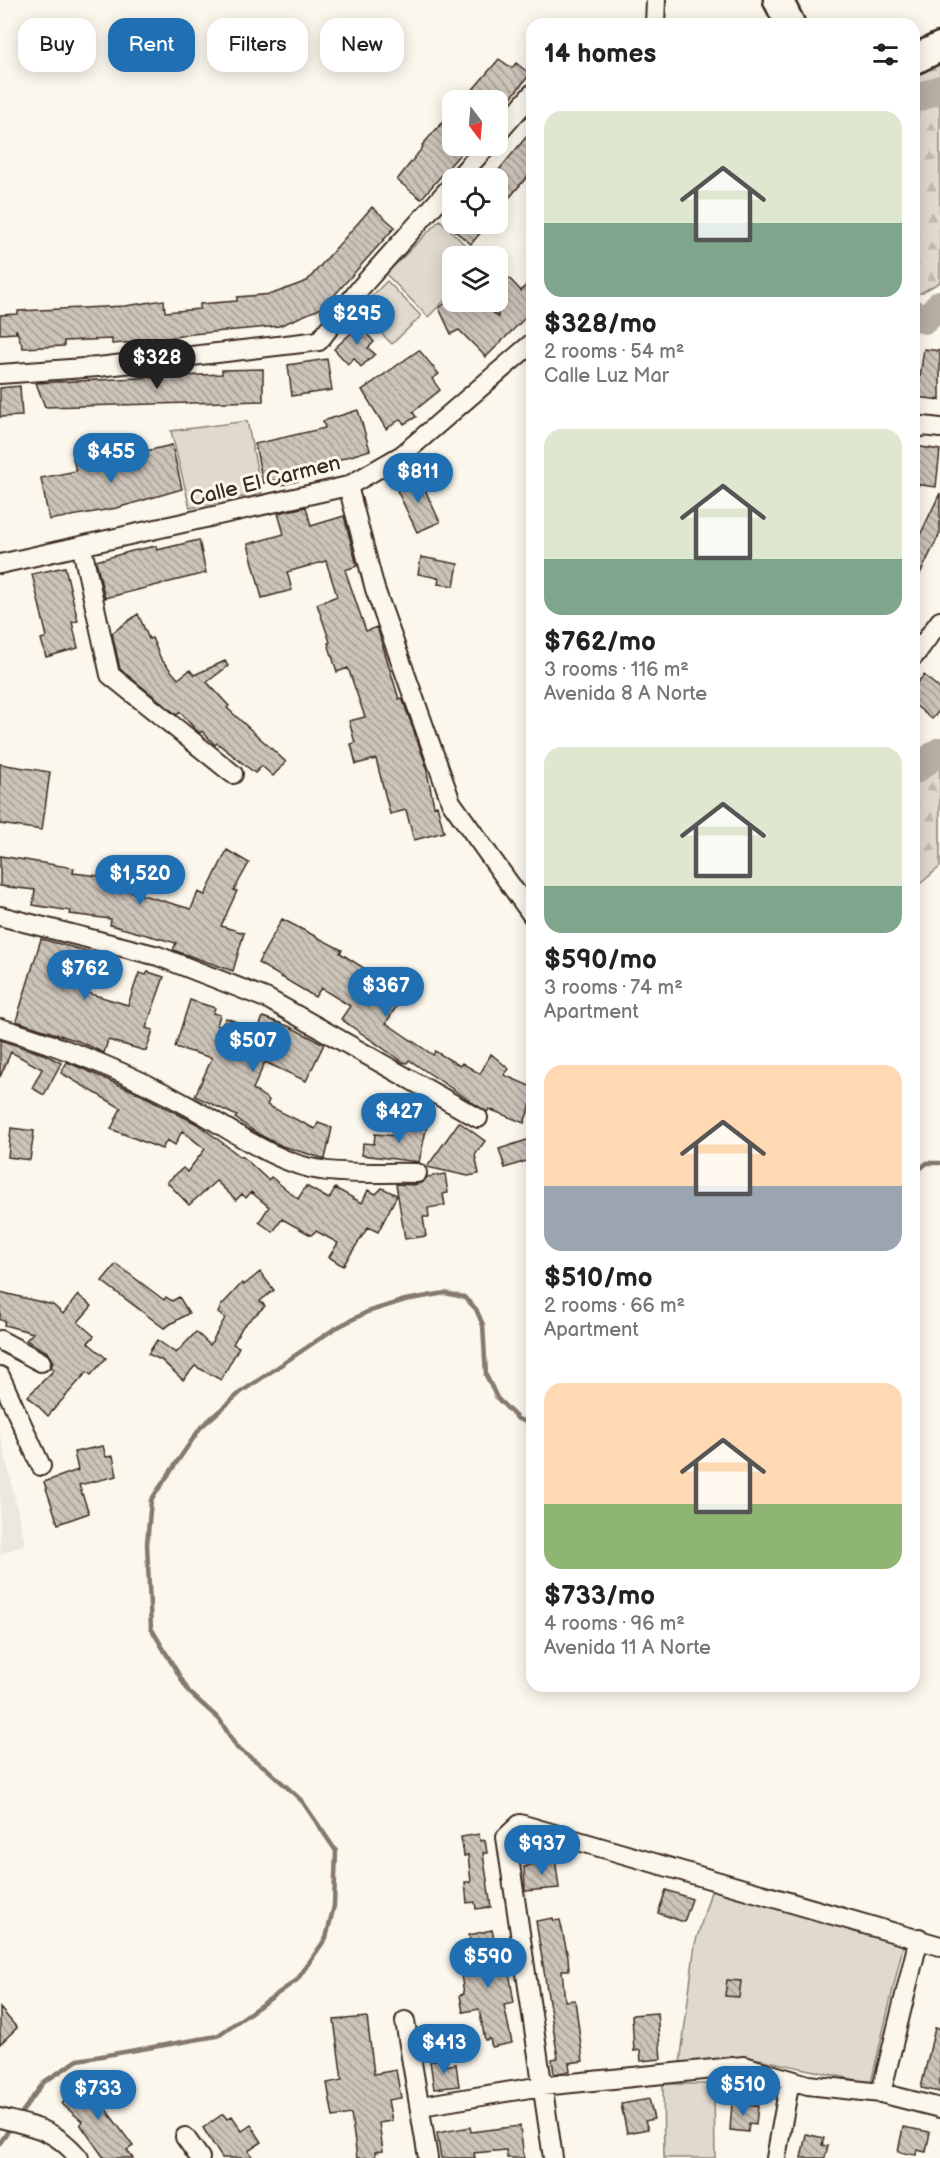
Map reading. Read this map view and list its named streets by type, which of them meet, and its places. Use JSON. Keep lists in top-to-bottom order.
{
  "streets": {
    "street": ["Calle El Carmen"]
  },
  "north": "bottom",
  "page": {
    "chip": [
      "Buy",
      "Rent",
      "Filters",
      "New"
    ],
    "heading": "14 homes",
    "list": [
      {
        "name": "$328/mo",
        "note": "2 rooms · 54 m² · Calle Luz Mar"
      },
      {
        "name": "$762/mo",
        "note": "3 rooms · 116 m² · Avenida 8 A Norte"
      },
      {
        "name": "$590/mo",
        "note": "3 rooms · 74 m² · Apartment"
      },
      {
        "name": "$510/mo",
        "note": "2 rooms · 66 m² · Apartment"
      },
      {
        "name": "$733/mo",
        "note": "4 rooms · 96 m² · Avenida 11 A Norte"
      }
    ],
    "price": [
      "$295",
      "$328",
      "$455",
      "$811",
      "$1,520",
      "$762",
      "$367",
      "$507",
      "$427",
      "$937",
      "$590",
      "$413",
      "$510",
      "$733"
    ]
  }
}
